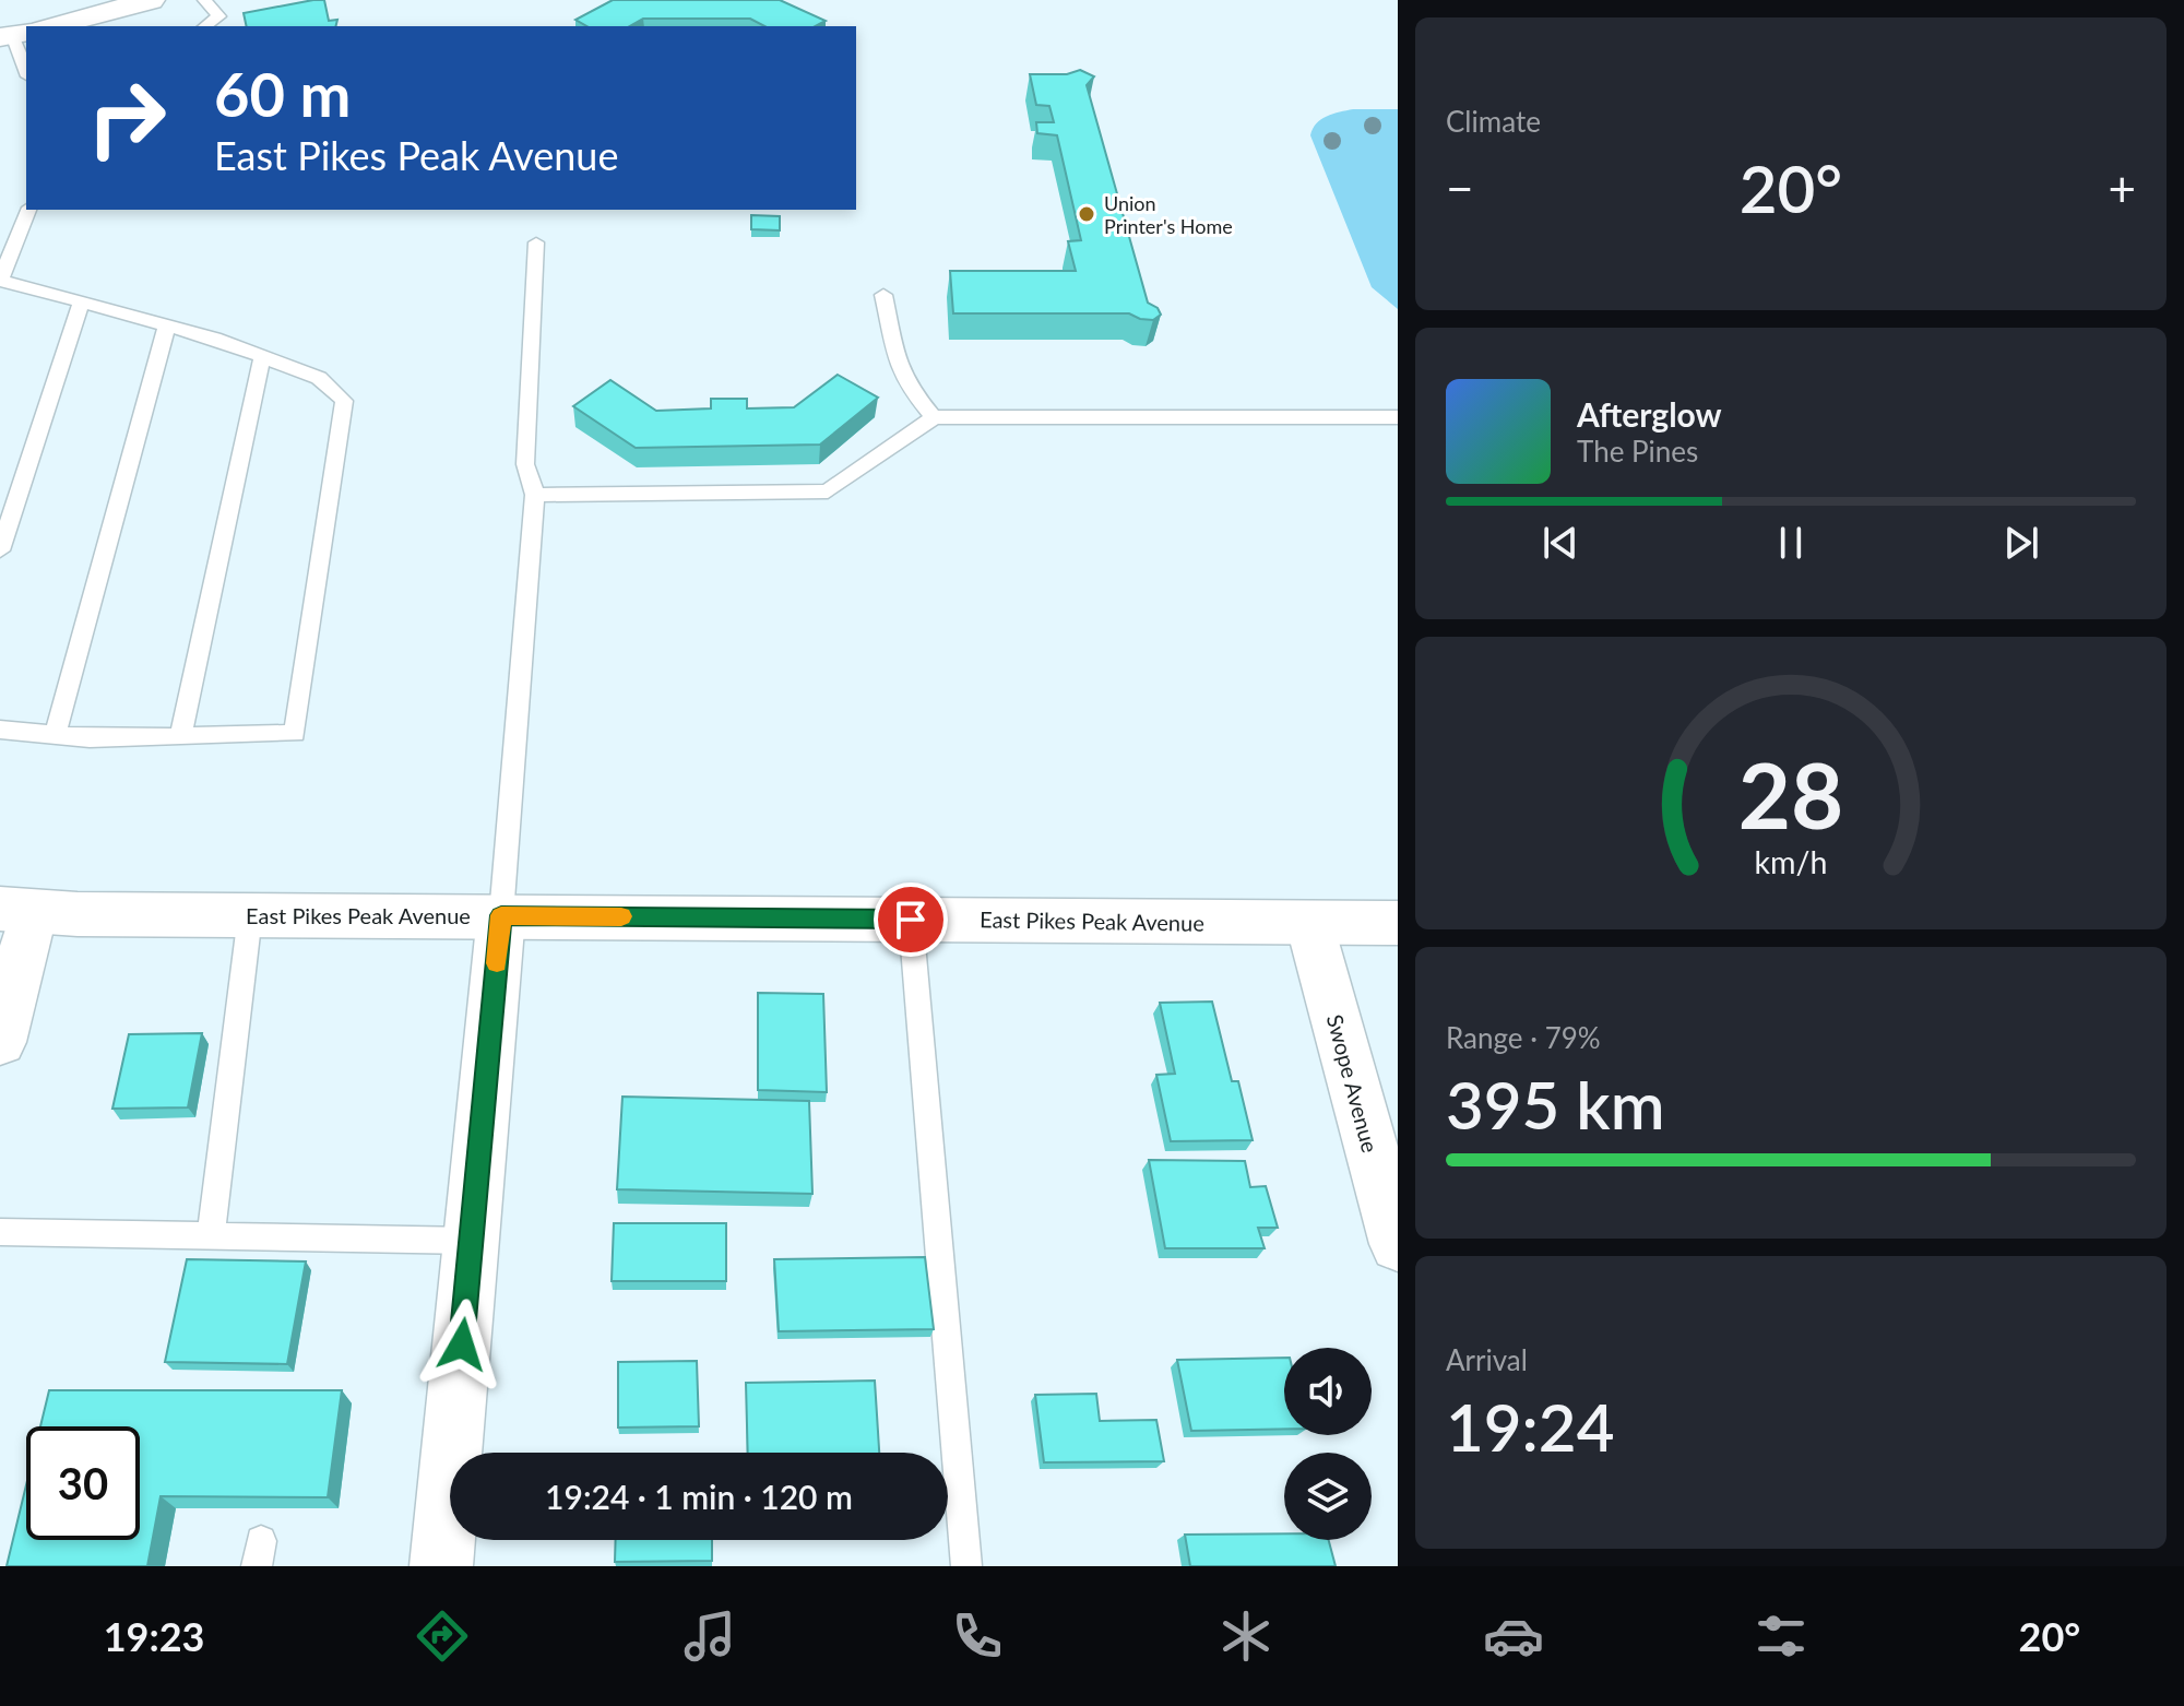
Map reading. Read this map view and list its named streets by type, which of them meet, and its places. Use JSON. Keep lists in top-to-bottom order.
{
  "streets": {
    "main road": ["East Pikes Peak Avenue"],
    "street": ["Swope Avenue"]
  },
  "crossings": [
    ["East Pikes Peak Avenue", "Swope Avenue"]
  ],
  "places": ["Union Printer's Home"],
  "page": {
    "tile": [
      "Climate",
      ["Range · 79%", "395 km"],
      ["Arrival", "19:24"]
    ],
    "turn": ["60 m", "East Pikes Peak Avenue"],
    "heat": ["−", "20°", "+"],
    "song": ["Afterglow", "The Pines"],
    "limit": "30",
    "trip": "19:24 · 1 min · 120 m",
    "tabs": ["19:23", "20°"],
    "gauge": ["28", "km/h"]
  }
}
